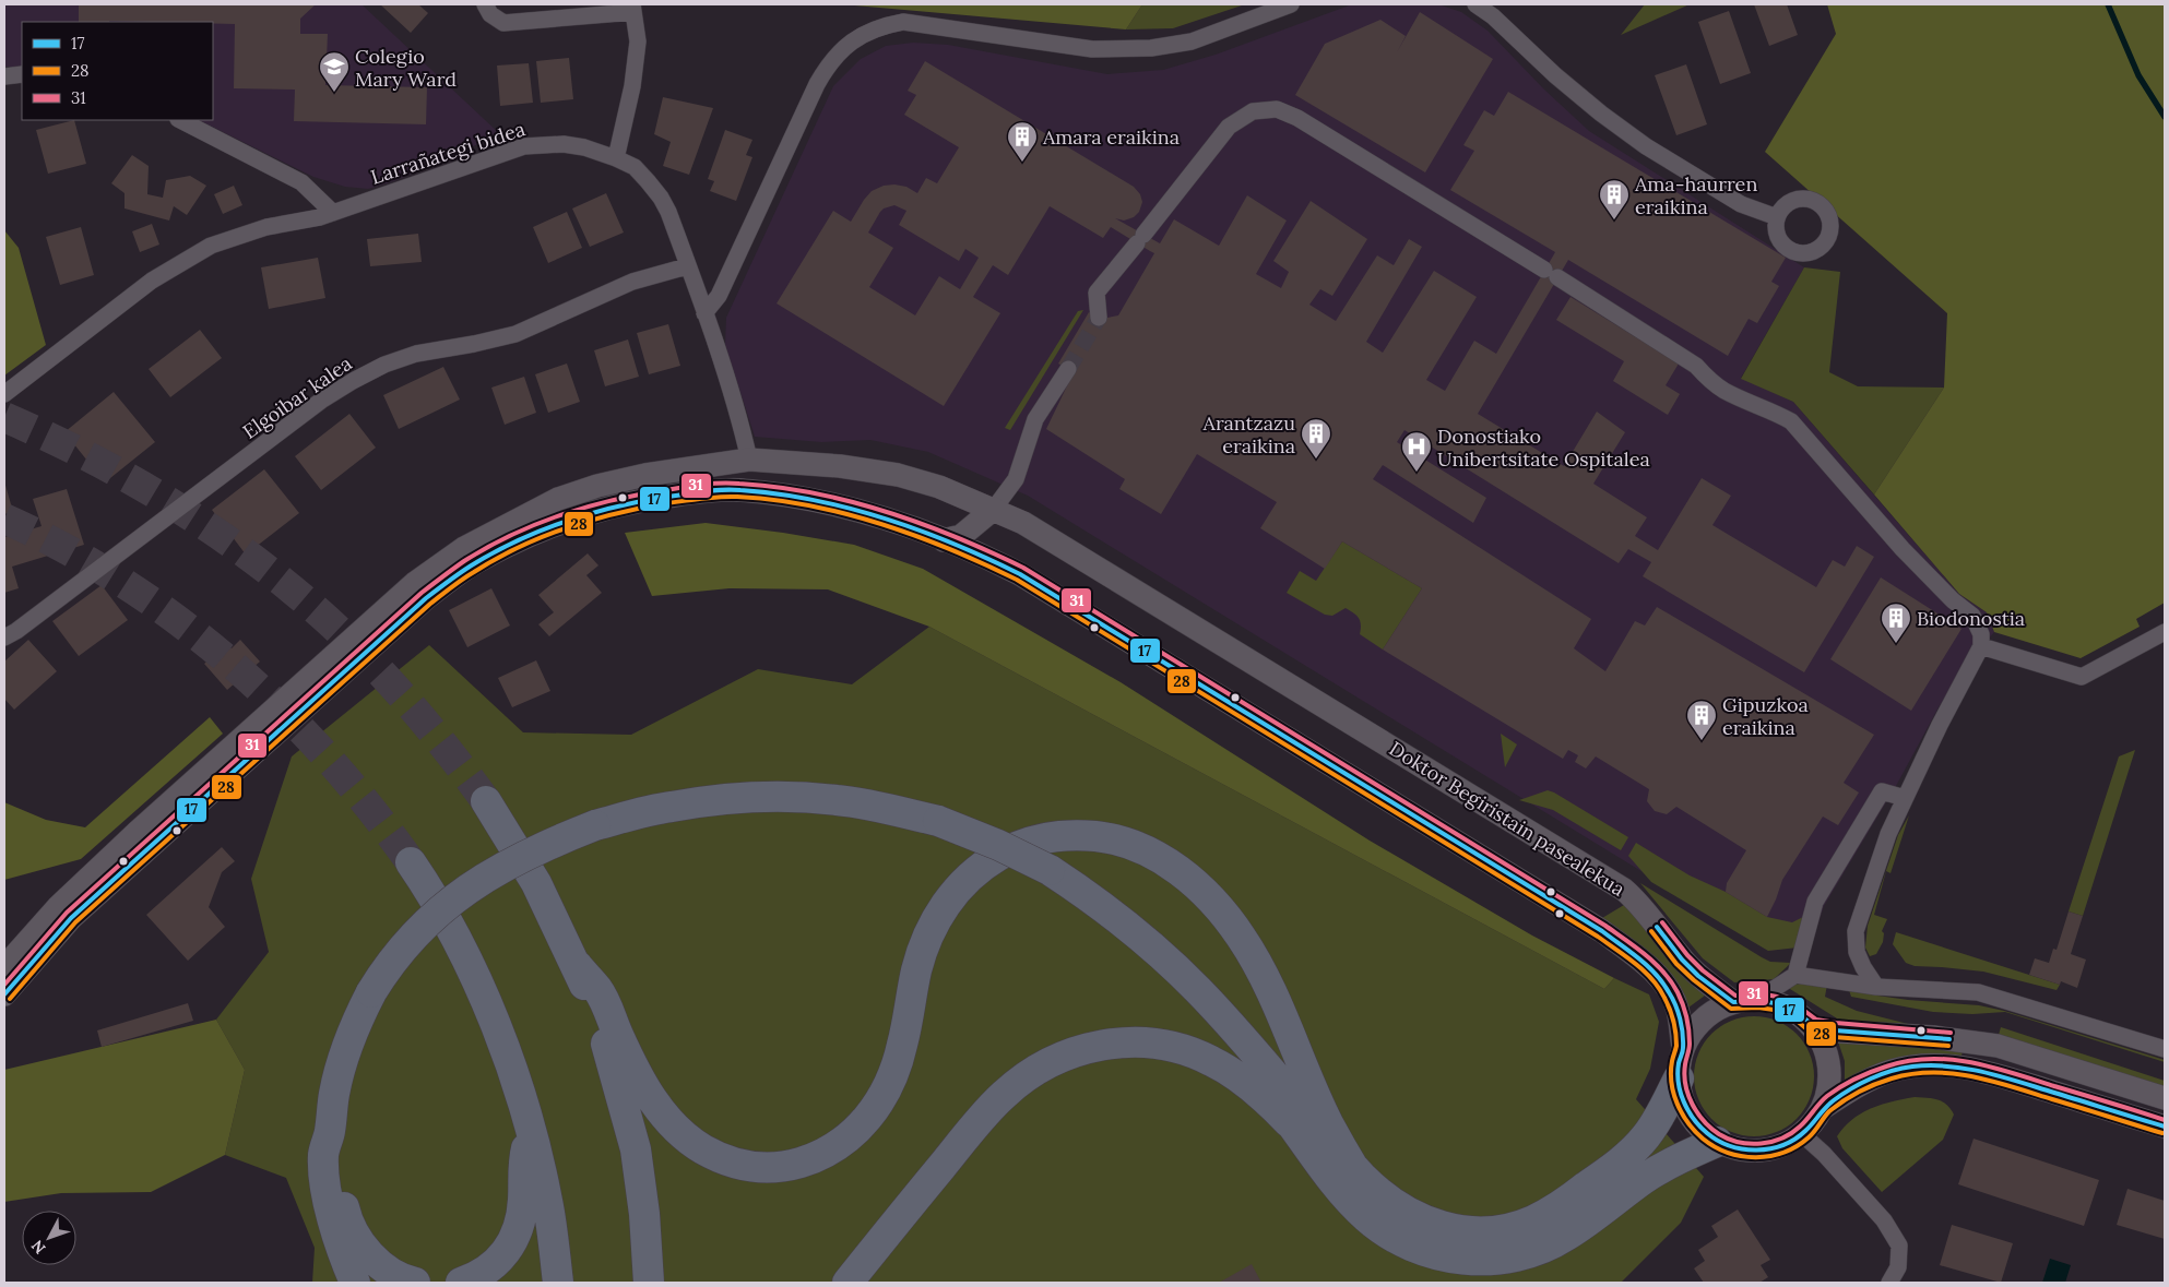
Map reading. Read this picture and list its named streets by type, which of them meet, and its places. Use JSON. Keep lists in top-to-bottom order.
{
  "streets": {
    "main road": ["Doktor Begiristain pasealekua"],
    "street": ["Larrañategi bidea", "Elgoibar kalea"]
  },
  "crossings": [
    ["Larrañategi bidea", "Elgoibar kalea"]
  ],
  "places": {
    "school or university": ["Colegio Mary Ward"],
    "building": [
      "Amara eraikina",
      "Ama-haurren eraikina",
      "Arantzazu eraikina",
      "Biodonostia",
      "Gipuzkoa eraikina"
    ],
    "hospital": ["Donostiako Unibertsitate Ospitalea"]
  },
  "lines": ["transit line 31", "transit line 17", "transit line 28"],
  "legend": ["17", "28", "31"],
  "north": "bottom left"
}
